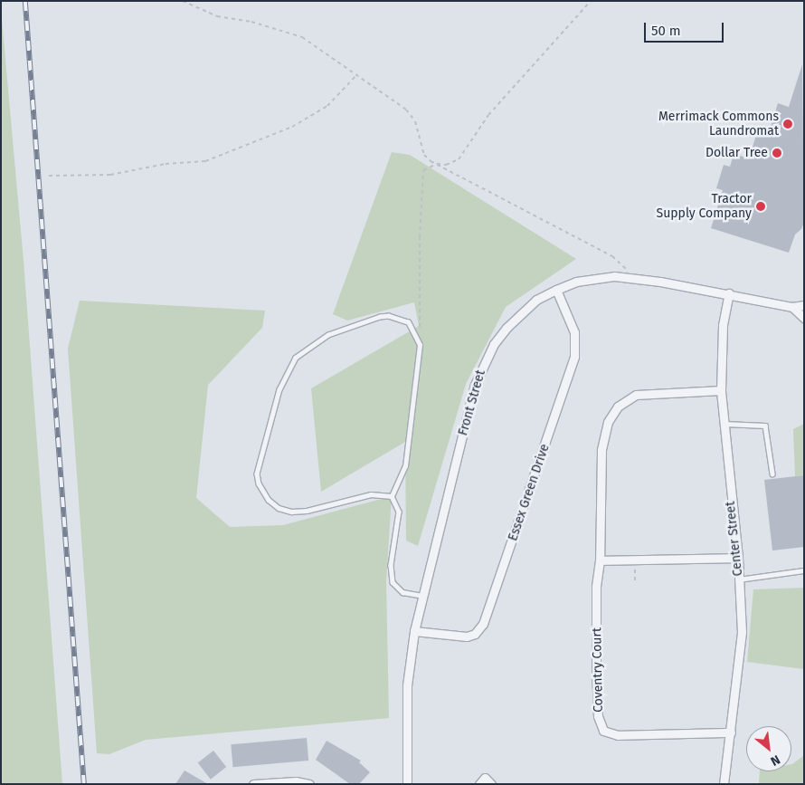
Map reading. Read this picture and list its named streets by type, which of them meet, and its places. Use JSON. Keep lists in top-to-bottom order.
{
  "streets": {
    "street": [
      "Front Street",
      "Essex Green Drive",
      "Center Street",
      "Coventry Court"
    ]
  },
  "crossings": [
    ["Front Street", "Essex Green Drive"],
    ["Front Street", "Center Street"],
    ["Center Street", "Coventry Court"]
  ],
  "places": ["Merrimack Commons Laundromat", "Dollar Tree", "Tractor Supply Company"],
  "scale_bar": "50 m",
  "north": "bottom right"
}
